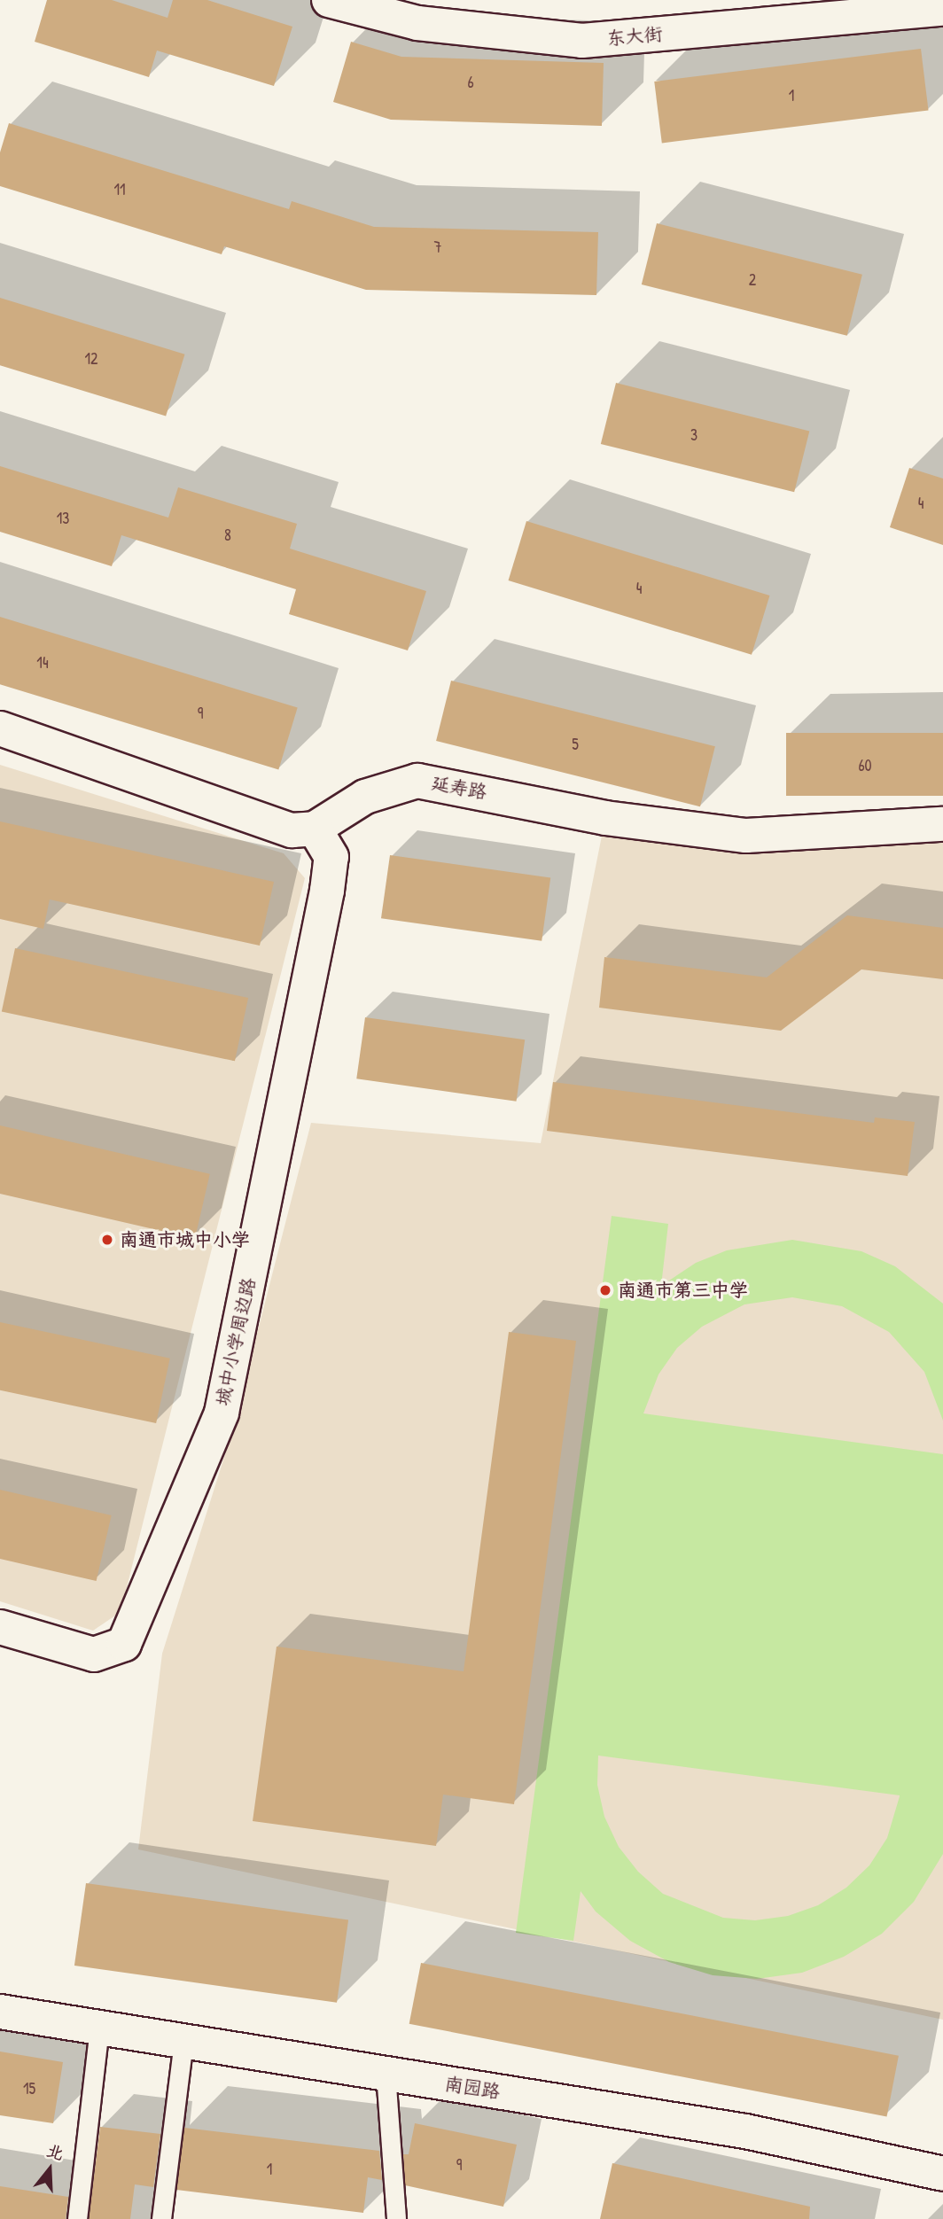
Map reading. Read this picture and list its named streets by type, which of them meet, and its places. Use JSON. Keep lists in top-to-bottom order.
{
  "streets": {
    "street": [
      "东大街",
      "延寿路",
      "城中小学周边路",
      "南园路"
    ]
  },
  "crossings": [
    ["延寿路", "城中小学周边路"]
  ],
  "places": ["南通市城中小学", "南通市第三中学"],
  "house_numbers": [
    "6",
    "1",
    "11",
    "7",
    "2",
    "12",
    "3",
    "4",
    "13",
    "8",
    "4",
    "14",
    "9",
    "5",
    "60",
    "15",
    "9",
    "1"
  ],
  "north": "top"
}
